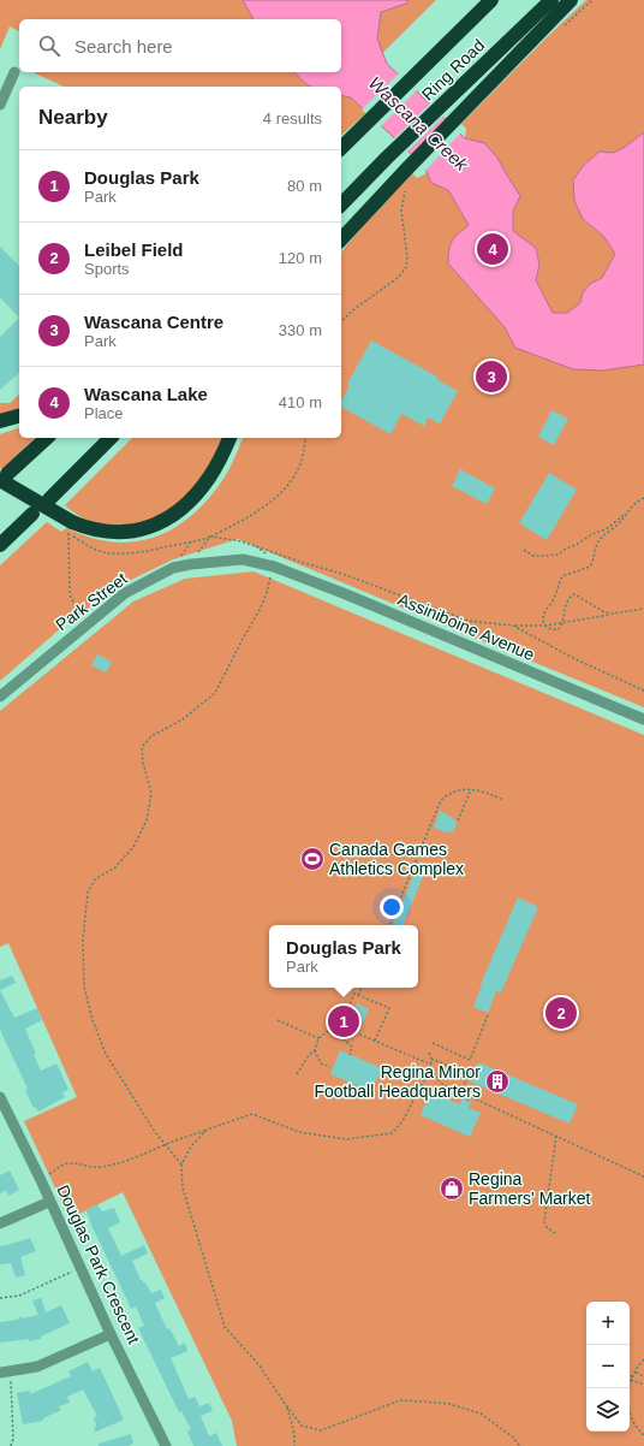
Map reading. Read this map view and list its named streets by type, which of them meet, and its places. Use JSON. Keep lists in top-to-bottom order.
{
  "streets": {
    "highway": ["Ring Road"],
    "street": ["Park Street", "Assiniboine Avenue", "Douglas Park Crescent"]
  },
  "crossings": [
    ["Park Street", "Assiniboine Avenue"]
  ],
  "water": ["Wascana Creek"],
  "places": {
    "sports": ["Canada Games Athletics Complex"],
    "building": ["Regina Minor Football Headquarters"],
    "shop": ["Regina Farmers' Market"]
  },
  "page": {
    "search": "Search here",
    "heading": ["Nearby", "4 results"],
    "list": [
      {
        "mark": "1",
        "name": "Douglas Park",
        "note": "Park",
        "value": "80 m"
      },
      {
        "mark": "2",
        "name": "Leibel Field",
        "note": "Sports",
        "value": "120 m"
      },
      {
        "mark": "3",
        "name": "Wascana Centre",
        "note": "Park",
        "value": "330 m"
      },
      {
        "mark": "4",
        "name": "Wascana Lake",
        "note": "Place",
        "value": "410 m"
      }
    ],
    "pins": [
      "4",
      "3",
      "2",
      "1"
    ],
    "popup": ["Douglas Park", "Park"],
    "map_buttons": ["+", "−"]
  }
}
